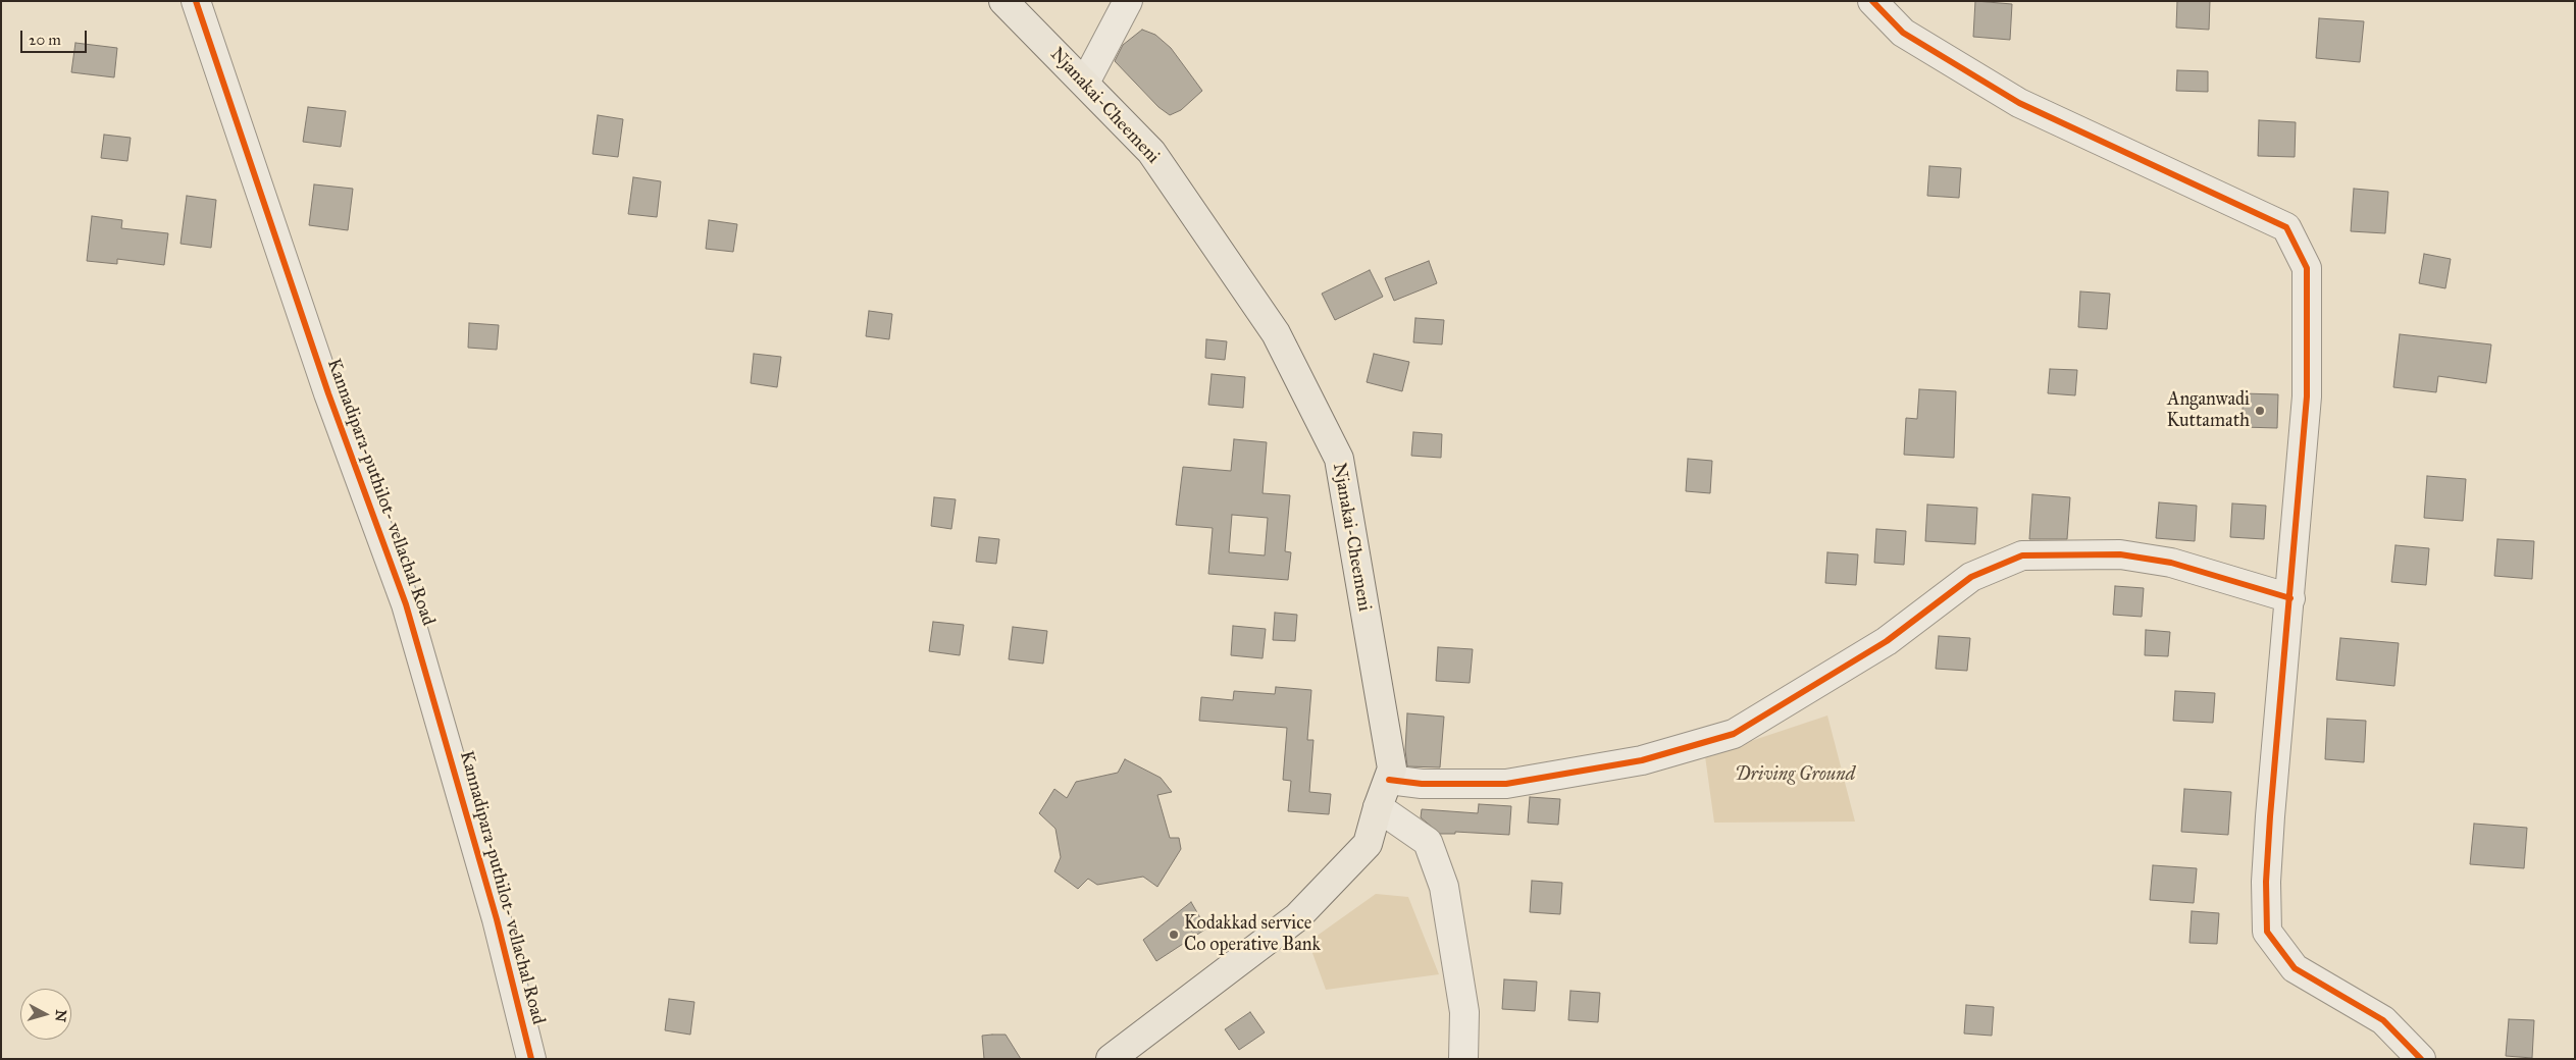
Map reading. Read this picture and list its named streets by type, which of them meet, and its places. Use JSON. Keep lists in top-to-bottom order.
{
  "streets": {
    "main road": ["Njanakai-Cheemeni"],
    "street": ["Kannadipara-puthilot- vellachal Road"]
  },
  "parks": ["Driving Ground"],
  "places": ["Anganwadi Kuttamath", "Kodakkad service Co operative Bank"],
  "scale_bar": "20 m",
  "north": "right"
}
